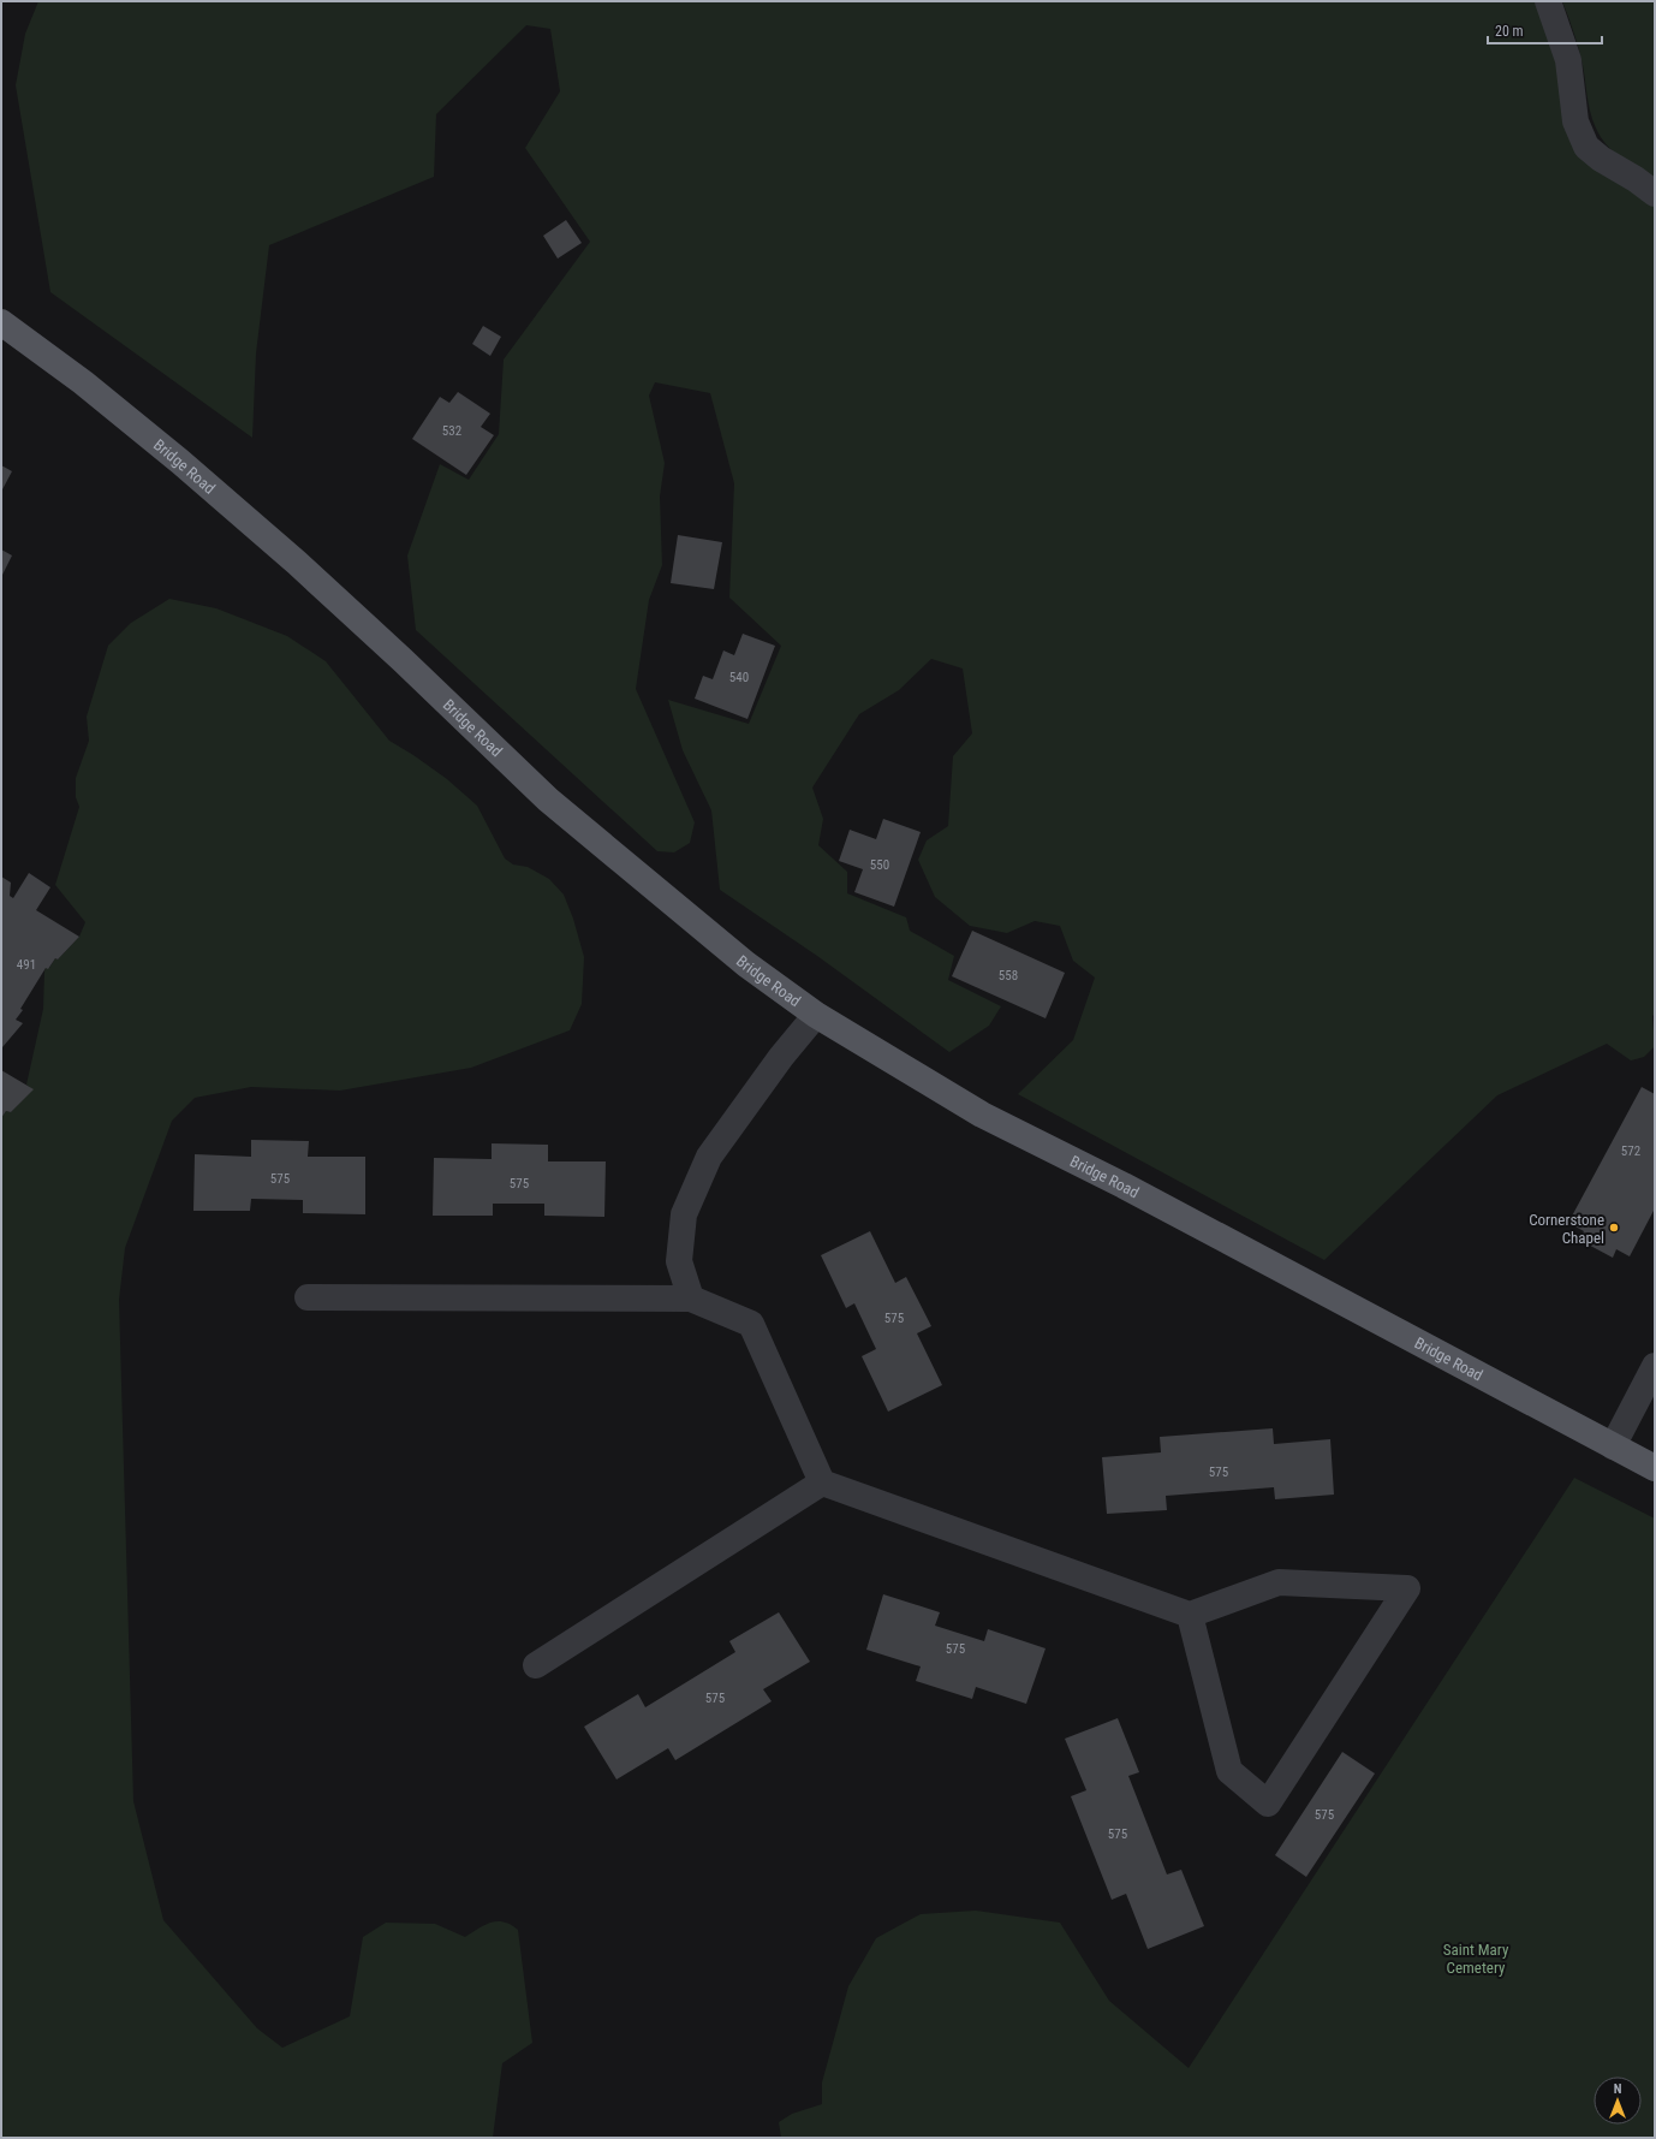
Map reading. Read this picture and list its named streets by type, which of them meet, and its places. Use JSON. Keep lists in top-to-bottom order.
{
  "streets": {
    "main road": ["Bridge Road"]
  },
  "parks": ["Saint Mary Cemetery"],
  "places": ["Cornerstone Chapel"],
  "house_numbers": [
    "532",
    "540",
    "550",
    "491",
    "558",
    "572",
    "575",
    "575",
    "575",
    "575",
    "575",
    "575",
    "575",
    "575"
  ],
  "scale_bar": "20 m",
  "north": "top"
}
